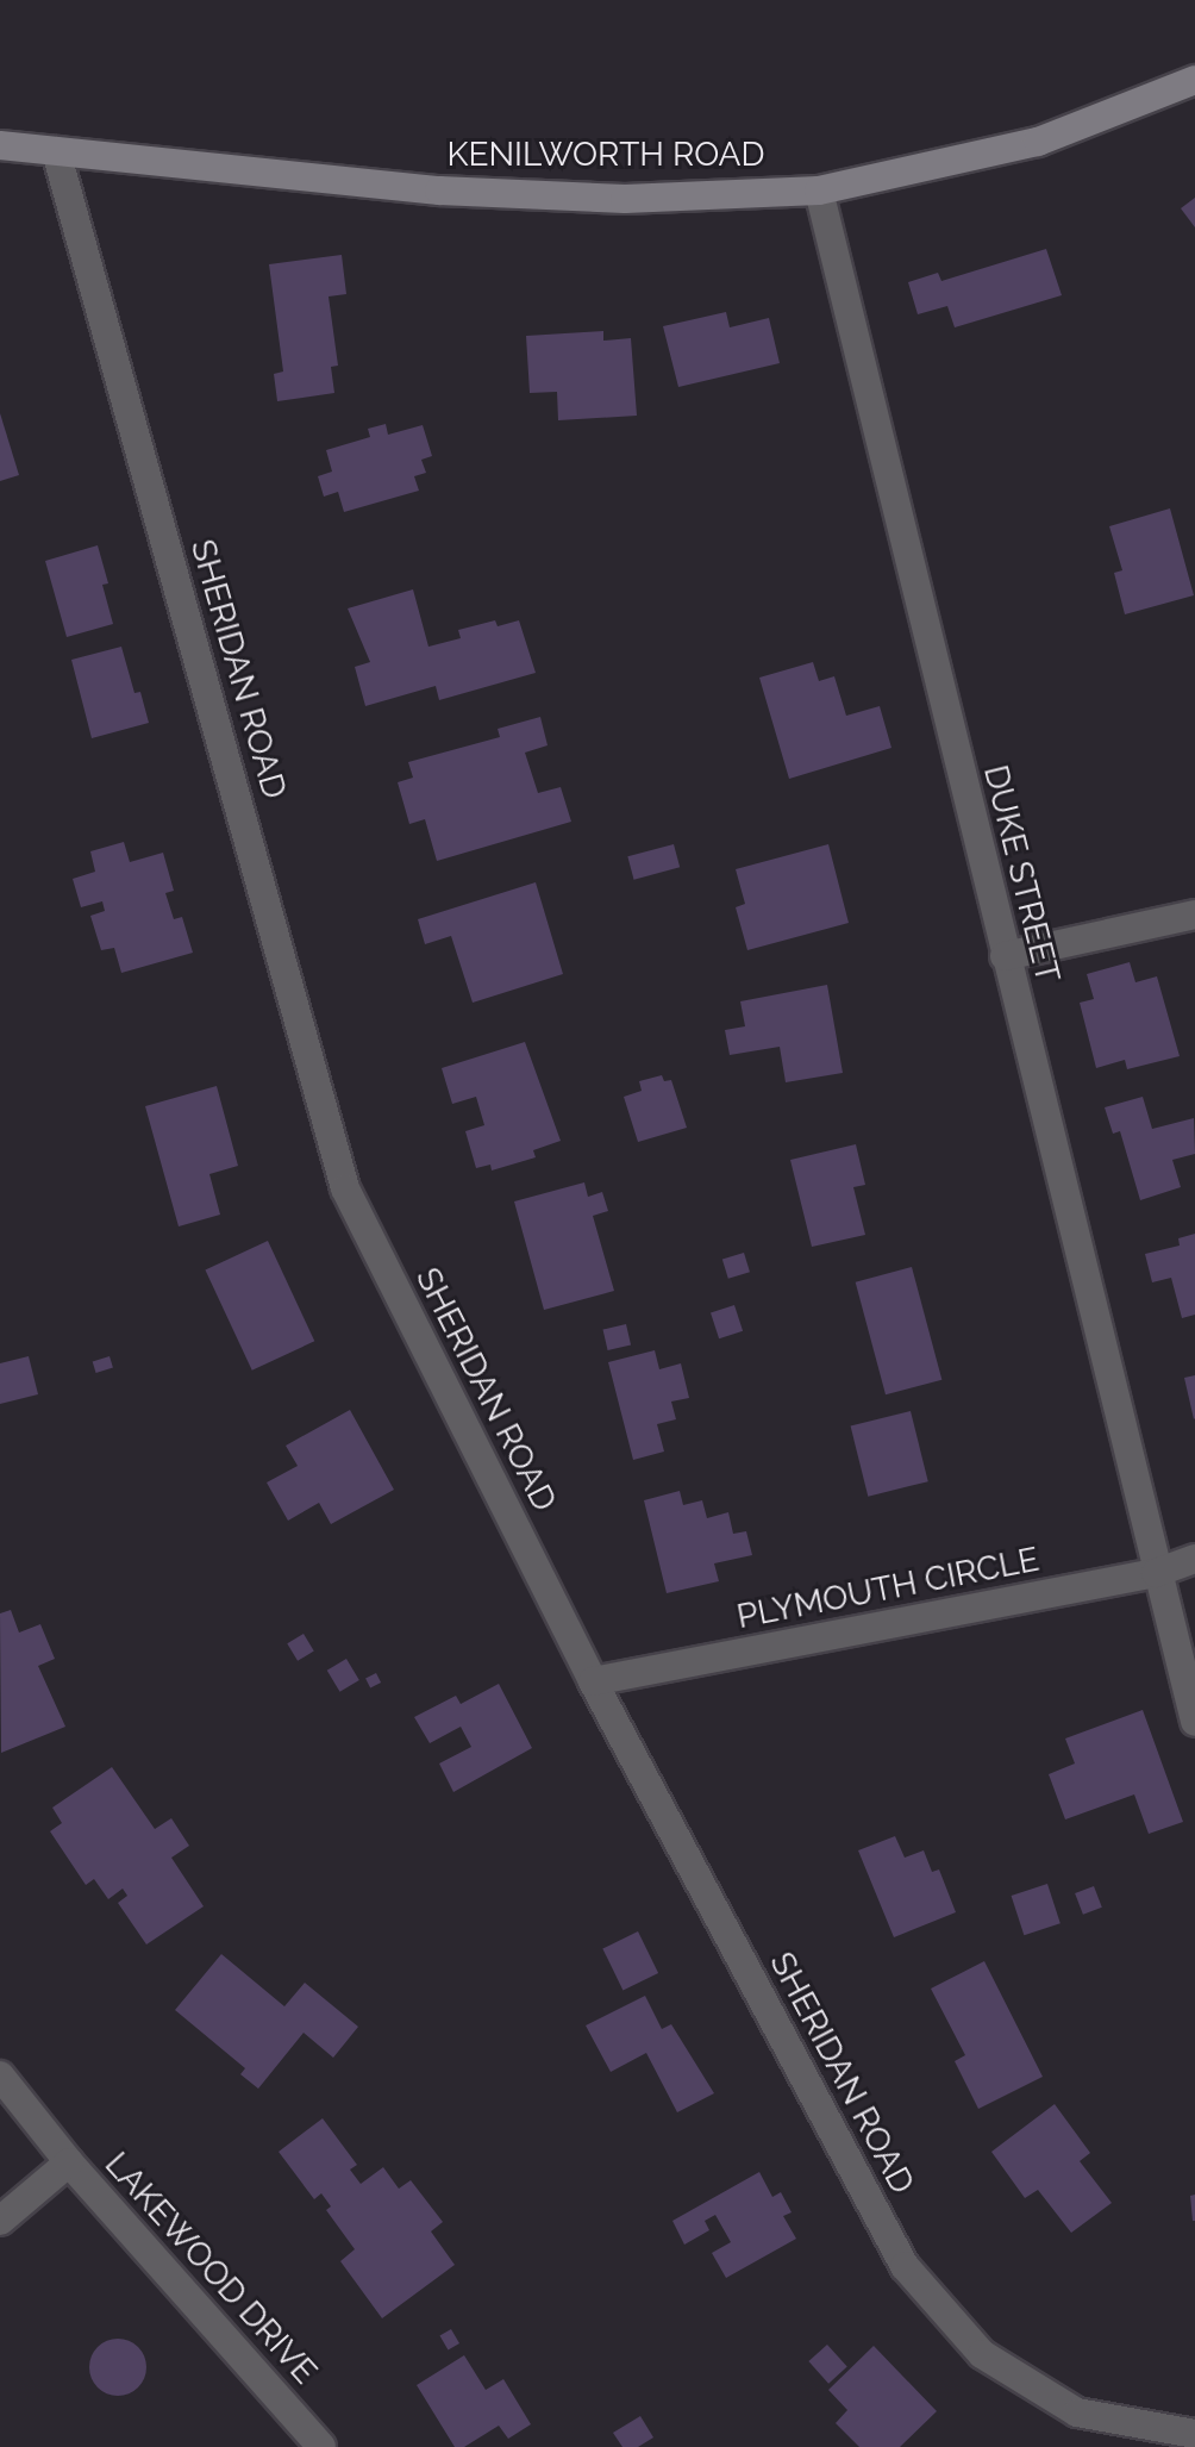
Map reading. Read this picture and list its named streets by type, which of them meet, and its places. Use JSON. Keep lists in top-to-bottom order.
{
  "streets": {
    "street": [
      "KENILWORTH ROAD",
      "SHERIDAN ROAD",
      "DUKE STREET",
      "PLYMOUTH CIRCLE",
      "LAKEWOOD DRIVE"
    ]
  },
  "crossings": [
    ["KENILWORTH ROAD", "SHERIDAN ROAD"],
    ["KENILWORTH ROAD", "DUKE STREET"],
    ["SHERIDAN ROAD", "PLYMOUTH CIRCLE"],
    ["DUKE STREET", "PLYMOUTH CIRCLE"]
  ]
}
